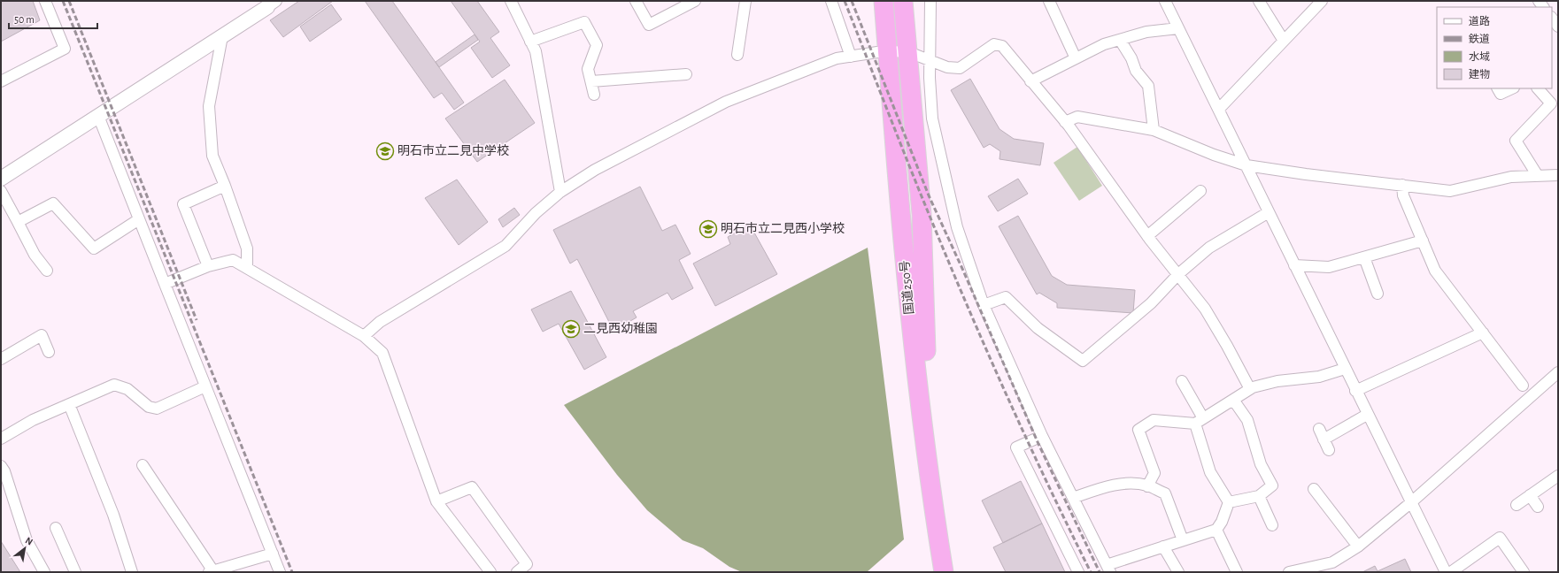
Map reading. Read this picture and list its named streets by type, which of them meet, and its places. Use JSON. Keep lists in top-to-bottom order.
{
  "streets": {
    "highway": ["国道250号"]
  },
  "places": {
    "school or university": ["明石市立二見中学校", "明石市立二見西小学校", "二見西幼稚園"]
  },
  "legend": [
    "道路",
    "鉄道",
    "水域",
    "建物"
  ],
  "scale_bar": "50 m",
  "north": "top right"
}
